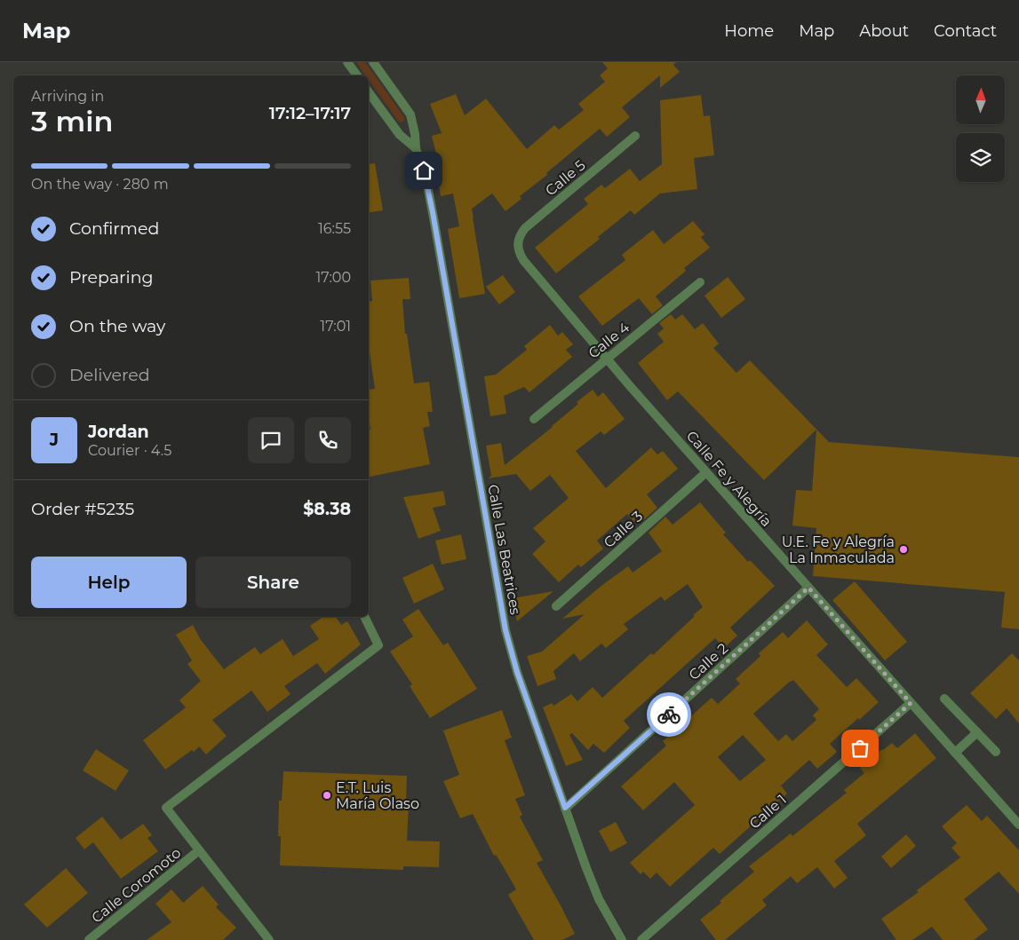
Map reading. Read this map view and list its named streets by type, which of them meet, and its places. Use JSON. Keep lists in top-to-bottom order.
{
  "streets": {
    "street": [
      "Calle 5",
      "Calle 4",
      "Calle Fe y Alegría",
      "Calle 3",
      "Calle Las Beatrices",
      "Calle 2",
      "Calle 1",
      "Calle Coromoto"
    ]
  },
  "crossings": [
    ["Calle 5", "Calle Fe y Alegría"],
    ["Calle 4", "Calle Fe y Alegría"],
    ["Calle Fe y Alegría", "Calle 3"],
    ["Calle Fe y Alegría", "Calle 2"],
    ["Calle Fe y Alegría", "Calle 1"],
    ["Calle Las Beatrices", "Calle 2"]
  ],
  "places": ["U.E. Fe y Alegría La Inmaculada", "E.T. Luis María Olaso"],
  "north": "top",
  "page": {
    "header": "Map",
    "nav": [
      "Home",
      "Map",
      "About",
      "Contact"
    ],
    "heading": ["3 min", "Arriving in", "17:12–17:17"],
    "panel": [
      "Jordan",
      "Courier · 4.5",
      "Order #5235",
      "$8.38"
    ],
    "bar": "On the way · 280 m",
    "list": [
      ["Confirmed", "16:55"],
      ["Preparing", "17:00"],
      ["On the way", "17:01"],
      "Delivered"
    ],
    "round": "J",
    "buttons": ["Help", "Share"]
  }
}
